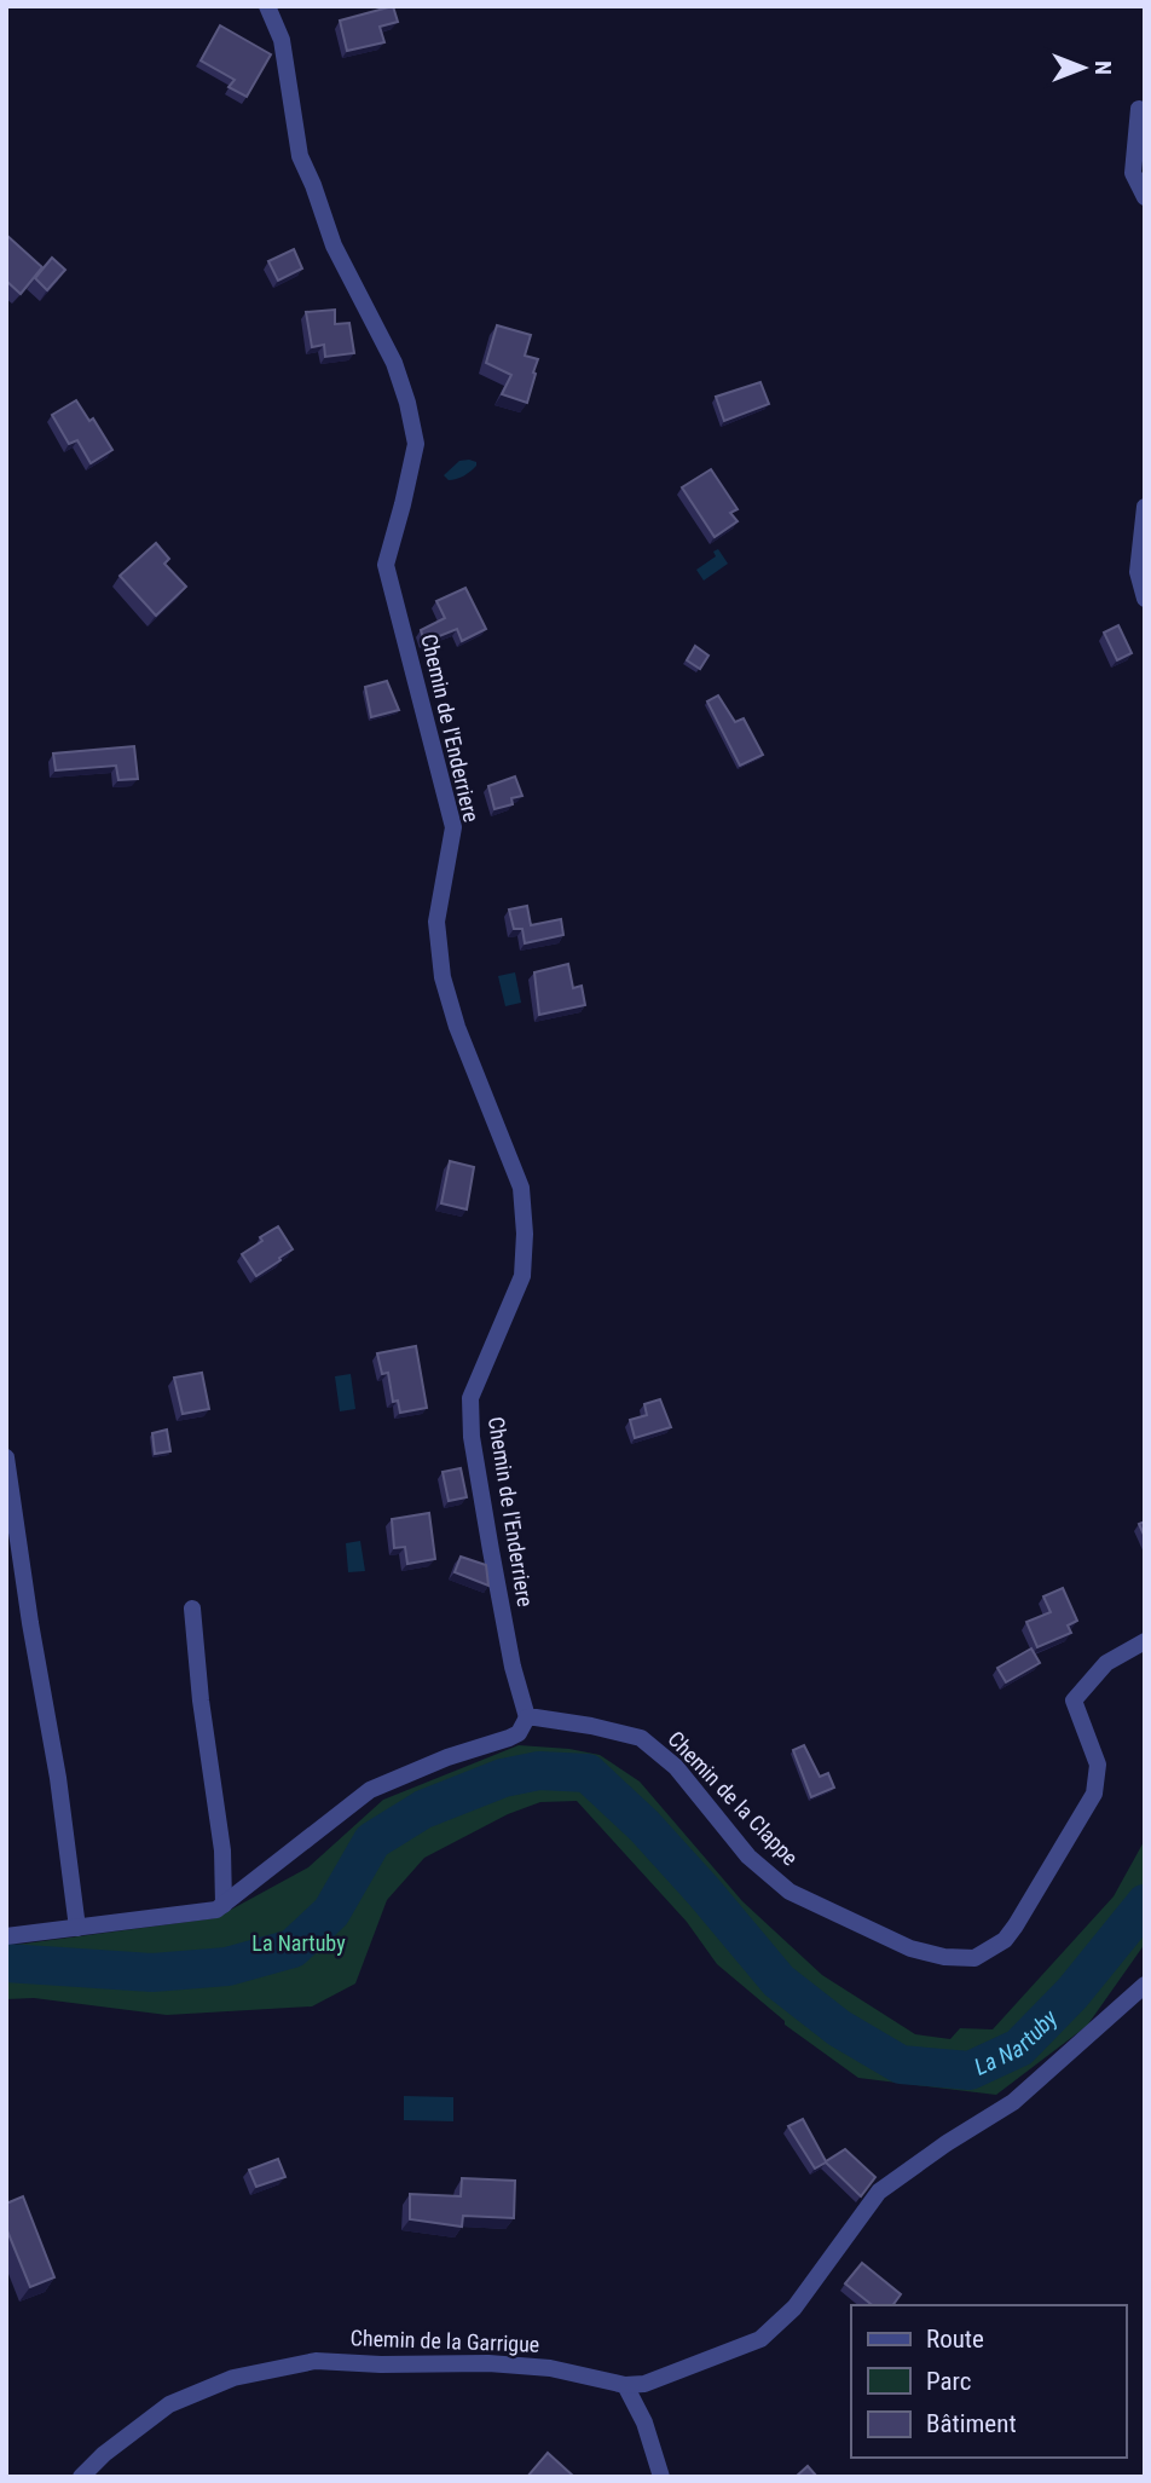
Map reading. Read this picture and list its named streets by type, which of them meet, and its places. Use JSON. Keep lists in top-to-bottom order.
{
  "streets": {
    "street": ["Chemin de l'Enderriere", "Chemin de la Clappe", "Chemin de la Garrigue"]
  },
  "crossings": [
    ["Chemin de l'Enderriere", "Chemin de la Clappe"]
  ],
  "water": ["La Nartuby"],
  "parks": ["La Nartuby"],
  "legend": ["Route", "Parc", "Bâtiment"],
  "north": "right"
}
